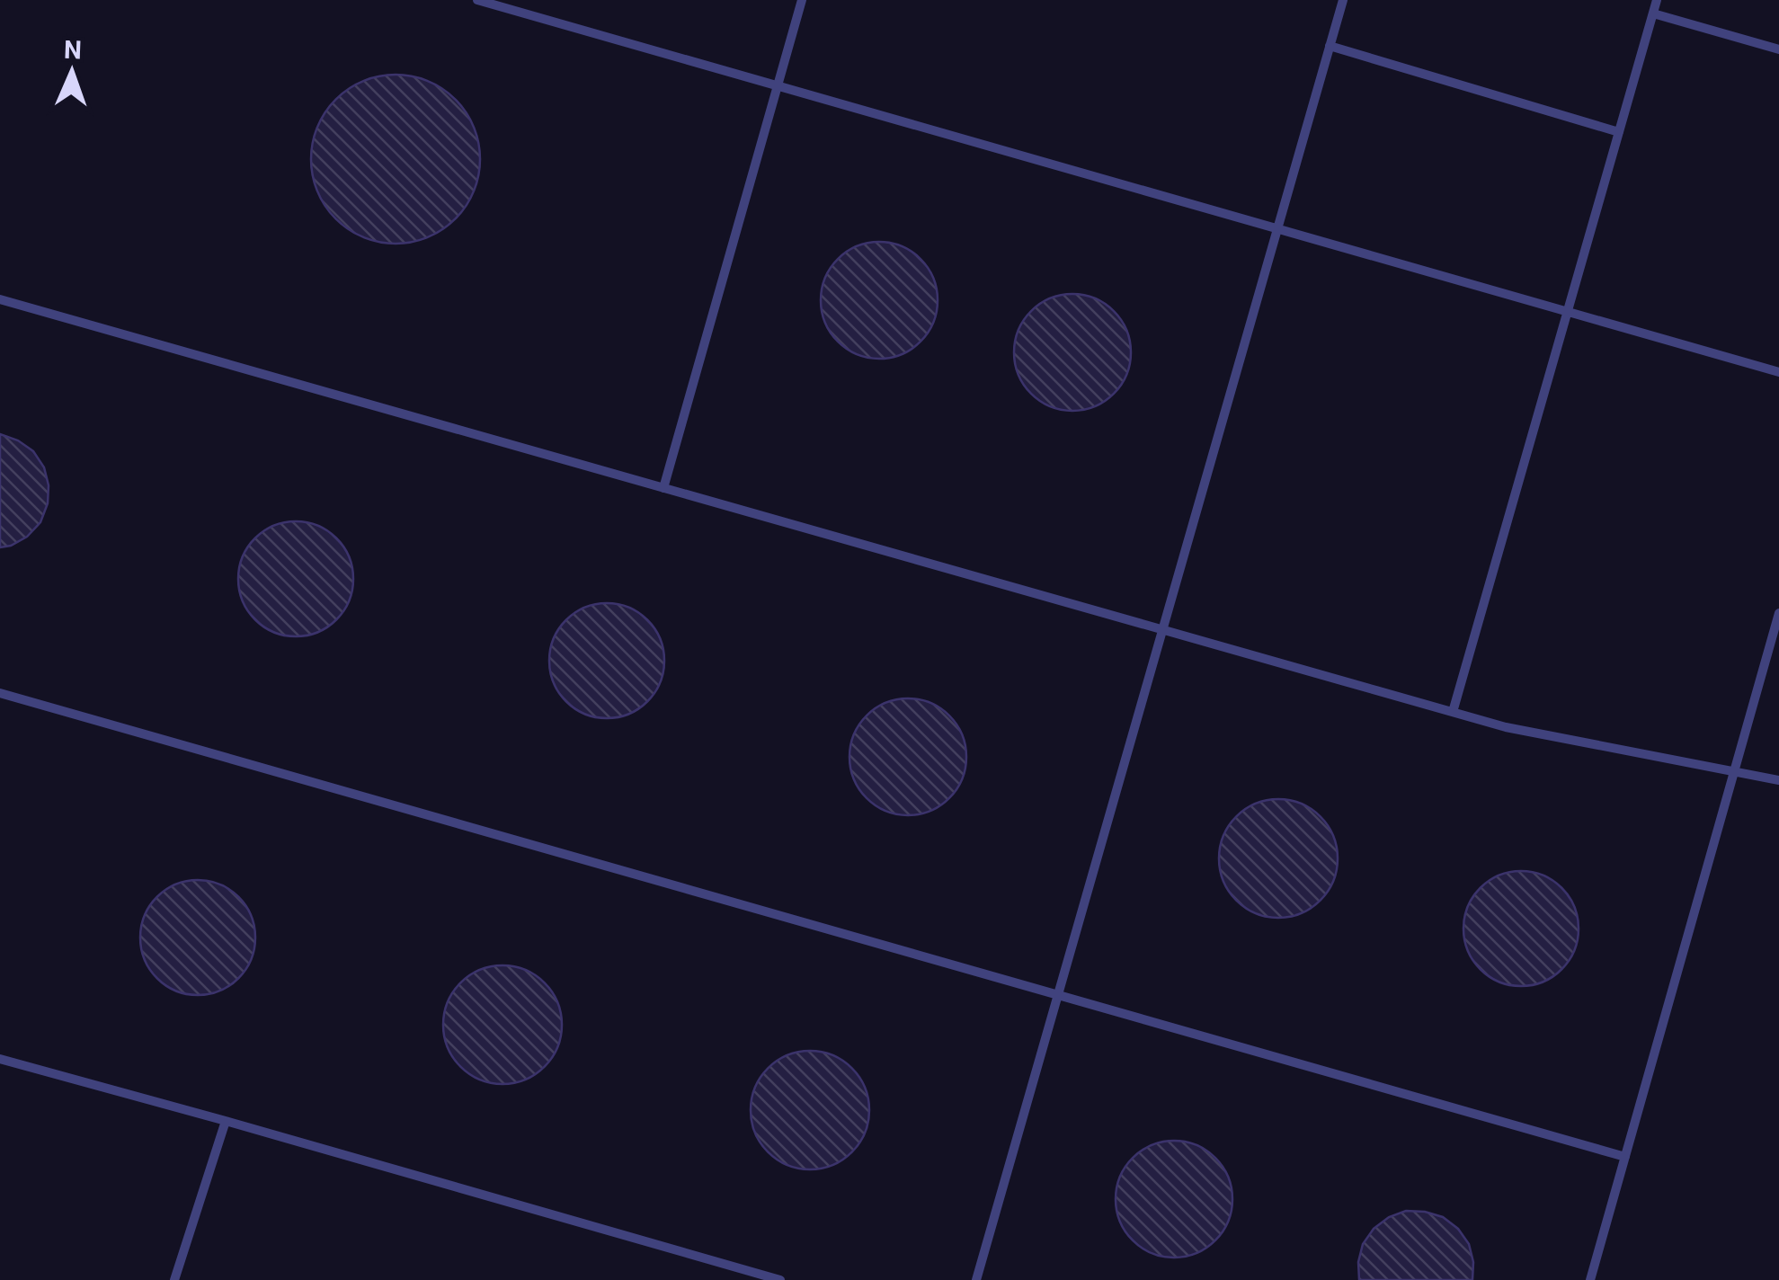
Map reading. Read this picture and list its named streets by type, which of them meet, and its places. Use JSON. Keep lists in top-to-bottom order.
{
  "north": "top"
}
